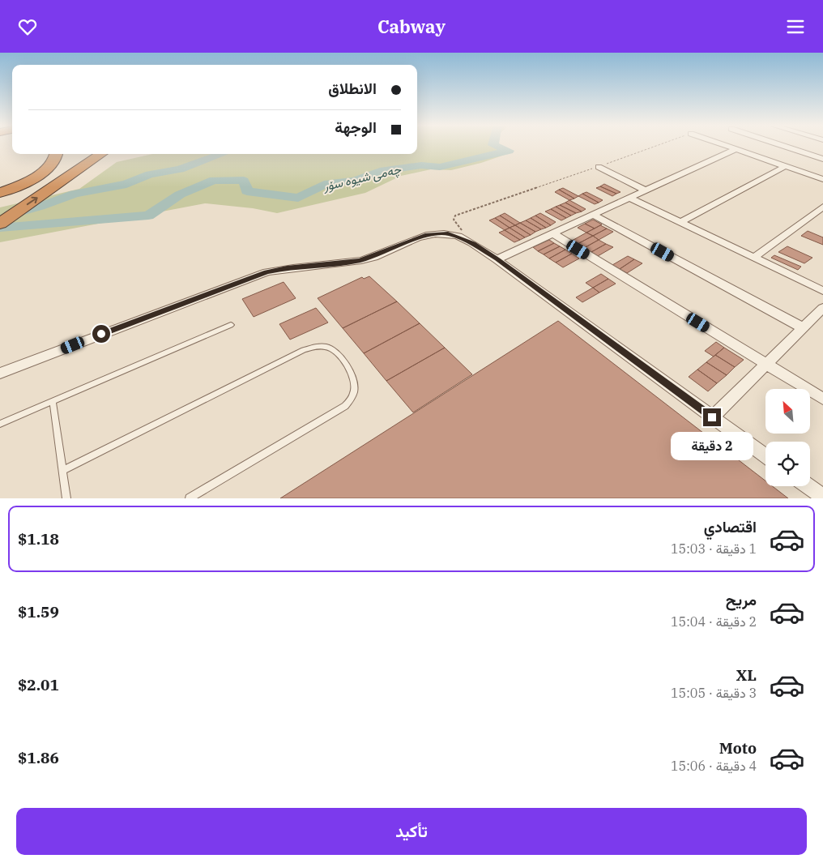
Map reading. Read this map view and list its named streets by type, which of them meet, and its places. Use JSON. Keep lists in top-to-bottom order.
{
  "water": ["چەمی شیوە سۆر"],
  "north": "top left",
  "page": {
    "header": "Cabway",
    "banner": ["الانطلاق", "الوجهة"],
    "bubble": "2 دقيقة",
    "list": [
      {
        "name": "اقتصادي",
        "note": "1 دقيقة · 15:03",
        "value": "$1.18"
      },
      {
        "name": "مريح",
        "note": "2 دقيقة · 15:04",
        "value": "$1.59"
      },
      {
        "name": "XL",
        "note": "3 دقيقة · 15:05",
        "value": "$2.01"
      },
      {
        "name": "Moto",
        "note": "4 دقيقة · 15:06",
        "value": "$1.86"
      }
    ],
    "buttons": "تأكيد"
  }
}
